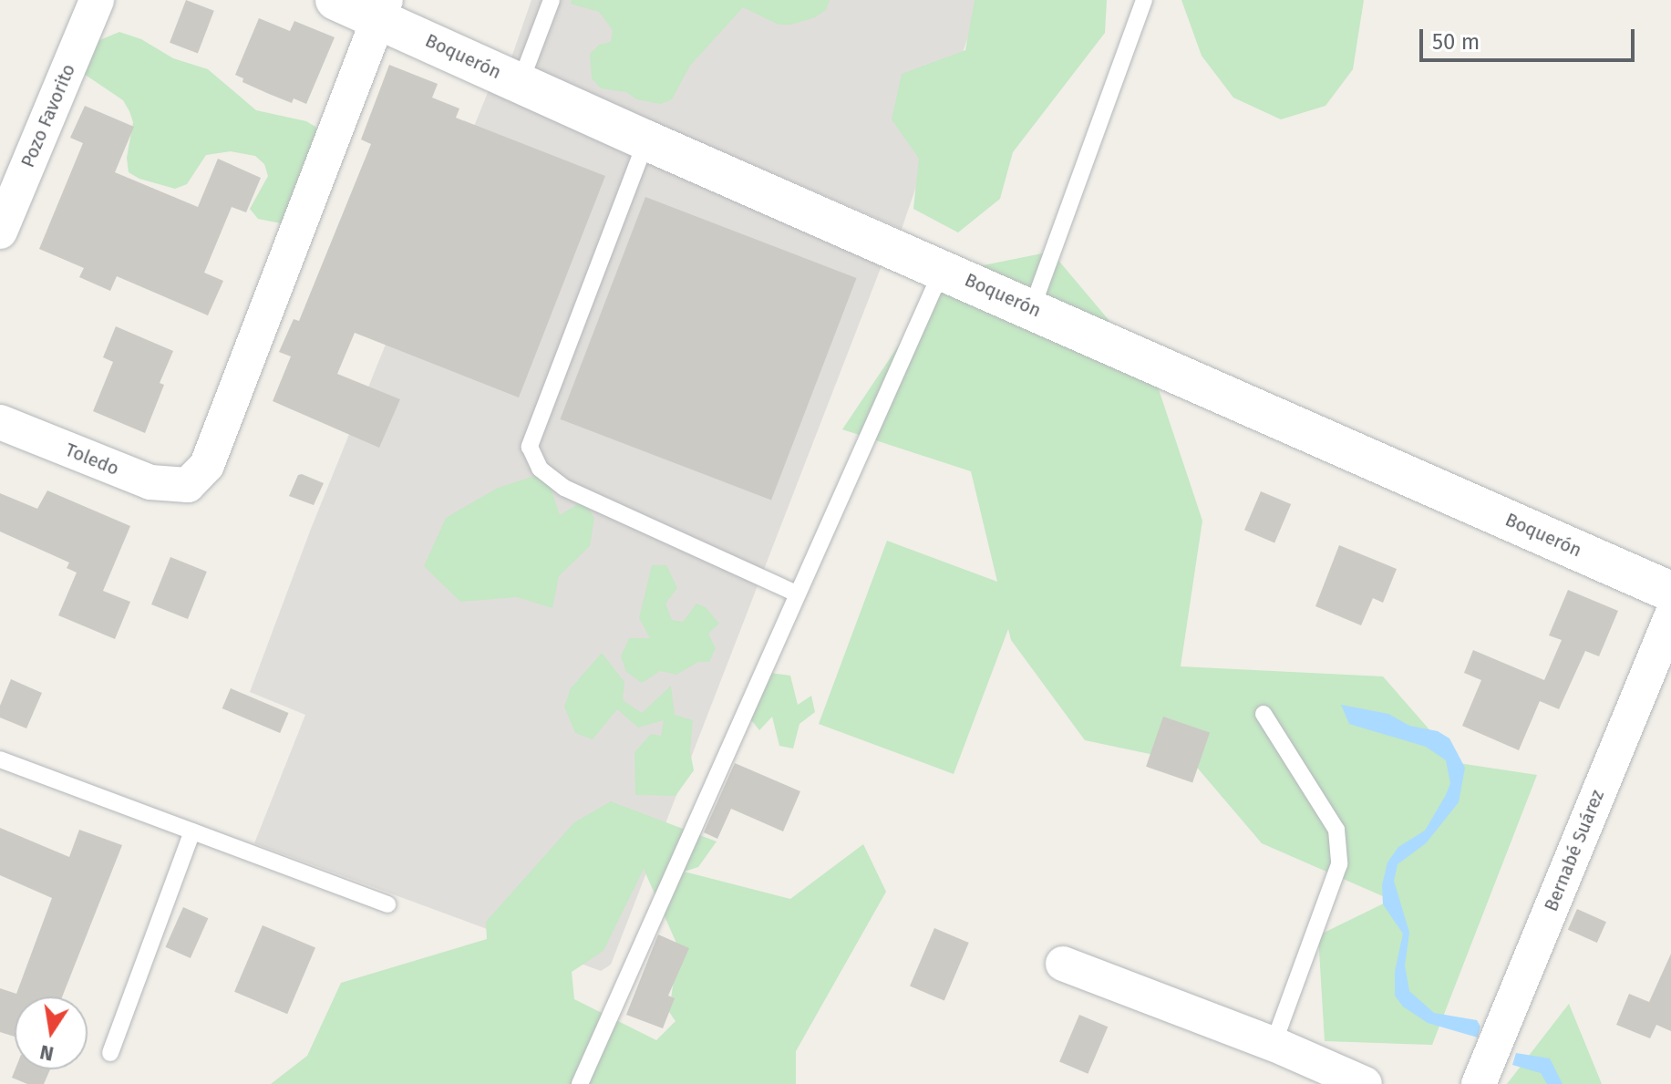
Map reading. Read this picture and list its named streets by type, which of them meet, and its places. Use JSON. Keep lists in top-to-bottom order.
{
  "streets": {
    "street": [
      "Boquerón",
      "Pozo Favorito",
      "Toledo",
      "Bernabé Suárez"
    ]
  },
  "crossings": [
    ["Boquerón", "Toledo"]
  ],
  "scale_bar": "50 m",
  "north": "bottom"
}
